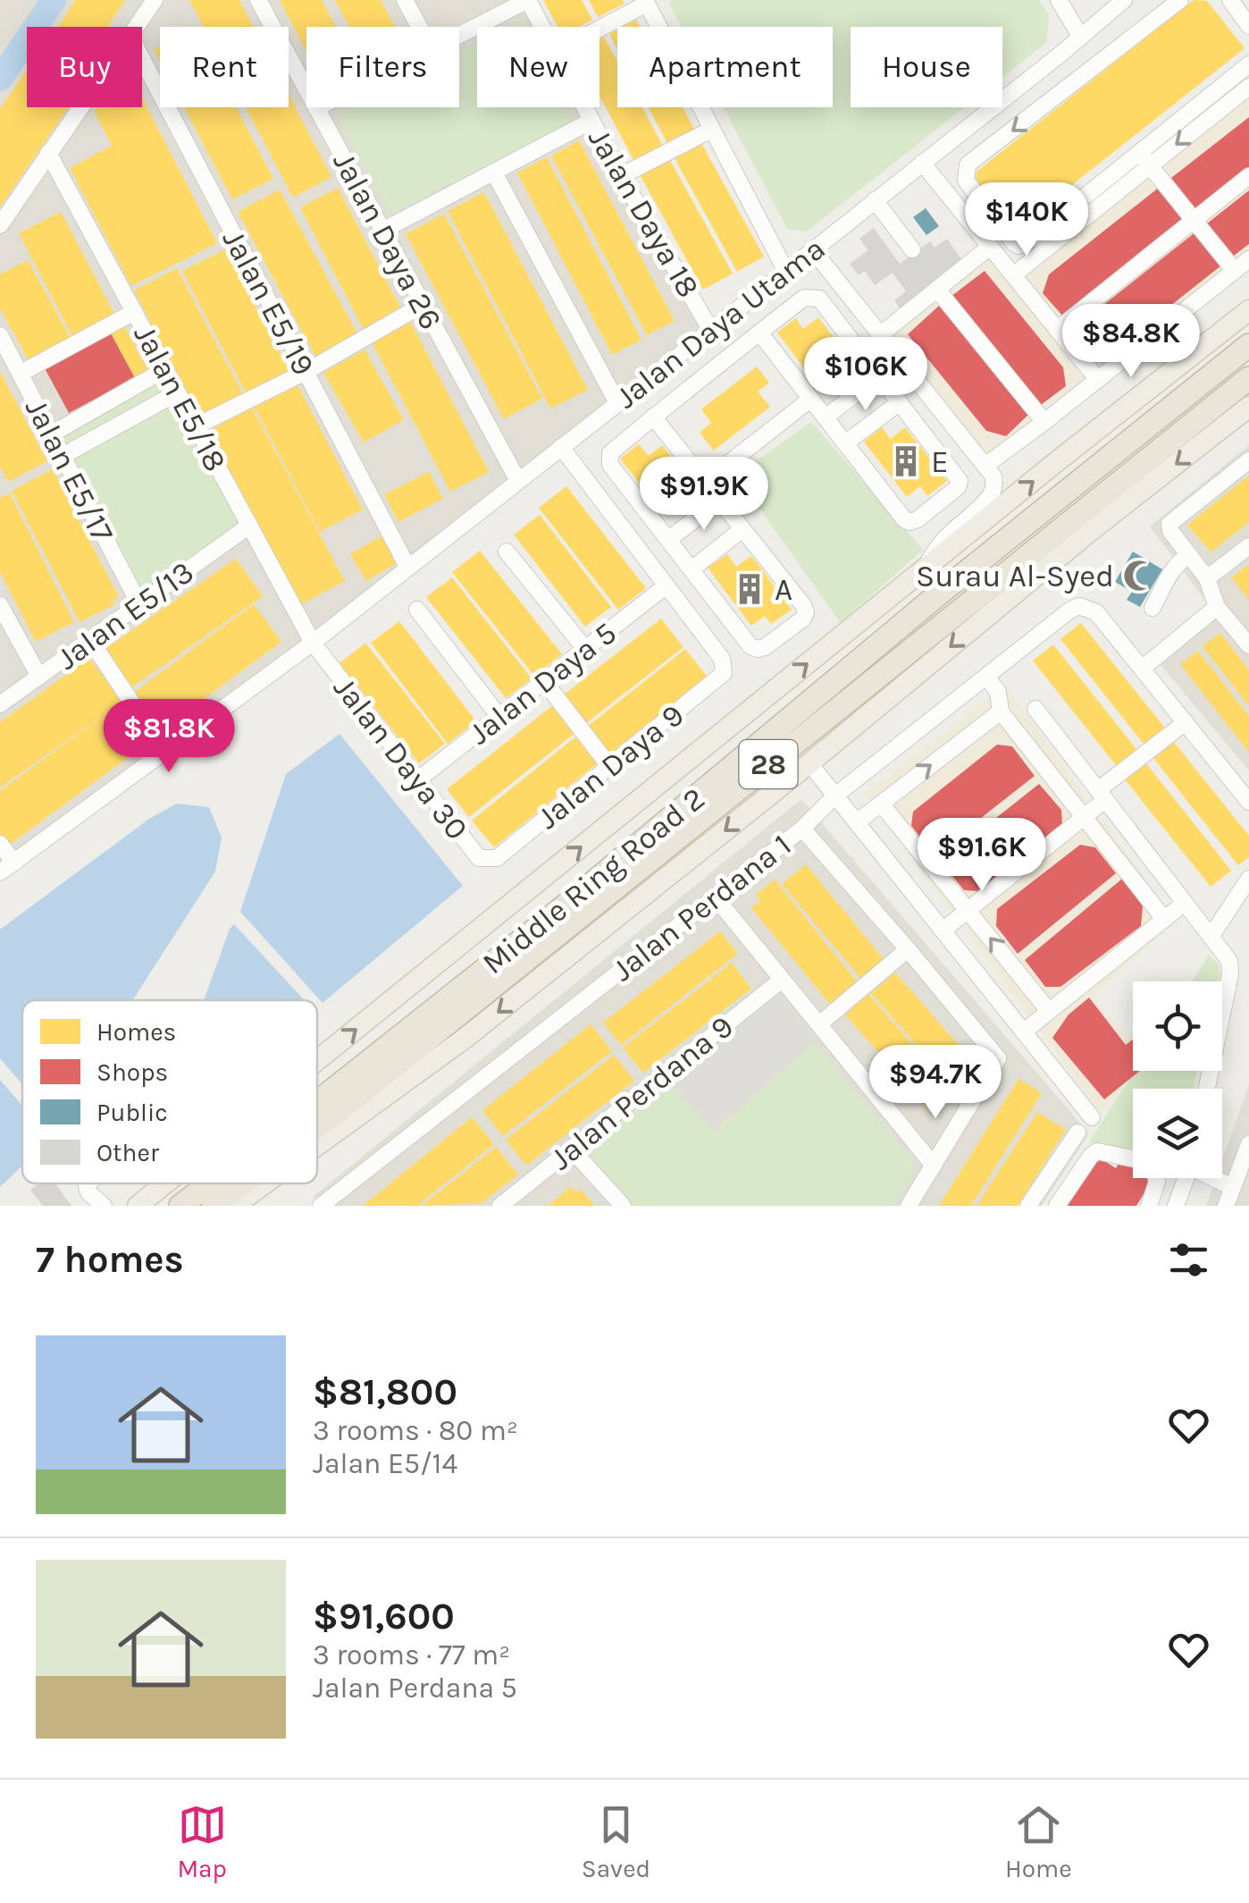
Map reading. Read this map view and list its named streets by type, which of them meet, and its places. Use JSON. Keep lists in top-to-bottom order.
{
  "streets": {
    "highway": ["28", "Middle Ring Road 2"],
    "street": [
      "Jalan Daya 18",
      "Jalan Daya 26",
      "Jalan E5/19",
      "Jalan Daya Utama",
      "Jalan E5/18",
      "Jalan E5/17",
      "Jalan E5/13",
      "Jalan Daya 5",
      "Jalan Daya 30",
      "Jalan Daya 9",
      "Jalan Perdana 1",
      "Jalan Perdana 9"
    ]
  },
  "crossings": [
    ["Jalan Daya 18", "Jalan Daya Utama"],
    ["Jalan Daya 26", "Jalan Daya Utama"],
    ["Jalan E5/19", "Jalan Daya Utama"],
    ["Jalan Daya Utama", "Jalan E5/18"],
    ["Jalan Daya Utama", "Jalan Daya 30"],
    ["Jalan E5/18", "Jalan E5/13"],
    ["Jalan E5/18", "Jalan Daya 30"],
    ["Jalan E5/17", "Jalan E5/13"],
    ["Jalan Daya 5", "Jalan Daya 30"],
    ["Jalan Daya 5", "Jalan Daya 9"],
    ["Jalan Daya 30", "Jalan Daya 9"]
  ],
  "places": {
    "building": ["E", "A"],
    "mosque": ["Surau Al-Syed"]
  },
  "legend": [
    "Homes",
    "Shops",
    "Public",
    "Other"
  ],
  "page": {
    "chip": [
      "Buy",
      "Rent",
      "Filters",
      "New",
      "Apartment",
      "House"
    ],
    "price": [
      "$140K",
      "$84.8K",
      "$106K",
      "$91.9K",
      "$81.8K",
      "$91.6K",
      "$94.7K"
    ],
    "heading": "7 homes",
    "list": [
      {
        "name": "$81,800",
        "note": "3 rooms · 80 m² · Jalan E5/14"
      },
      {
        "name": "$91,600",
        "note": "3 rooms · 77 m² · Jalan Perdana 5"
      }
    ],
    "tabs": ["Map", "Saved", "Home"]
  }
}
